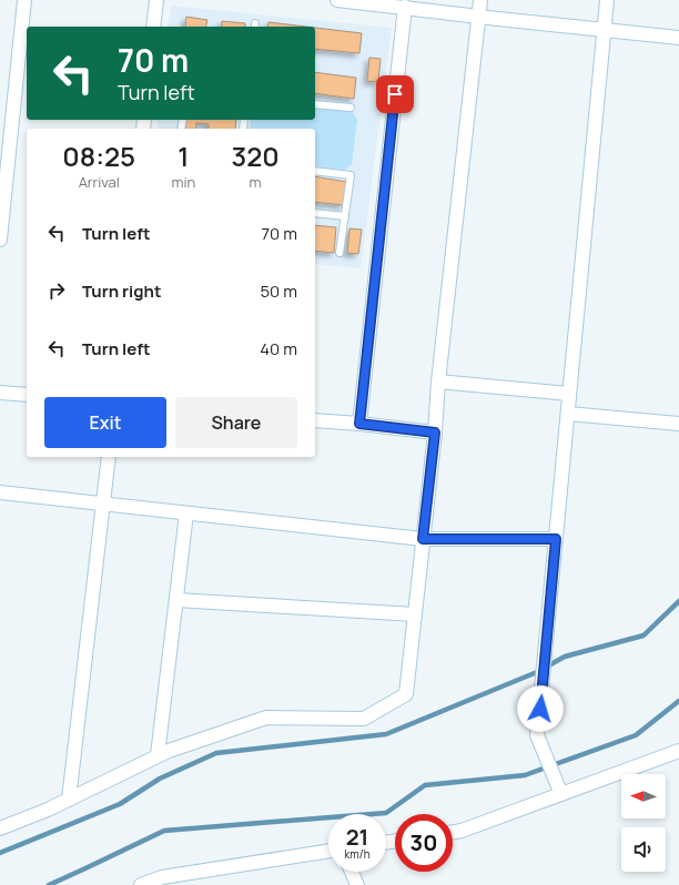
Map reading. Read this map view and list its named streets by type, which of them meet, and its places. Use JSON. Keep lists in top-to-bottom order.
{
  "north": "left",
  "page": {
    "turn": ["70 m", "Turn left"],
    "eta": [
      "08:25",
      "Arrival",
      "1",
      "min",
      "320",
      "m"
    ],
    "list": [
      {
        "name": "Turn left",
        "value": "70 m"
      },
      {
        "name": "Turn right",
        "value": "50 m"
      },
      {
        "name": "Turn left",
        "value": "40 m"
      }
    ],
    "buttons": ["Exit", "Share"],
    "speed": "21 km/h",
    "limit": "30"
  }
}
